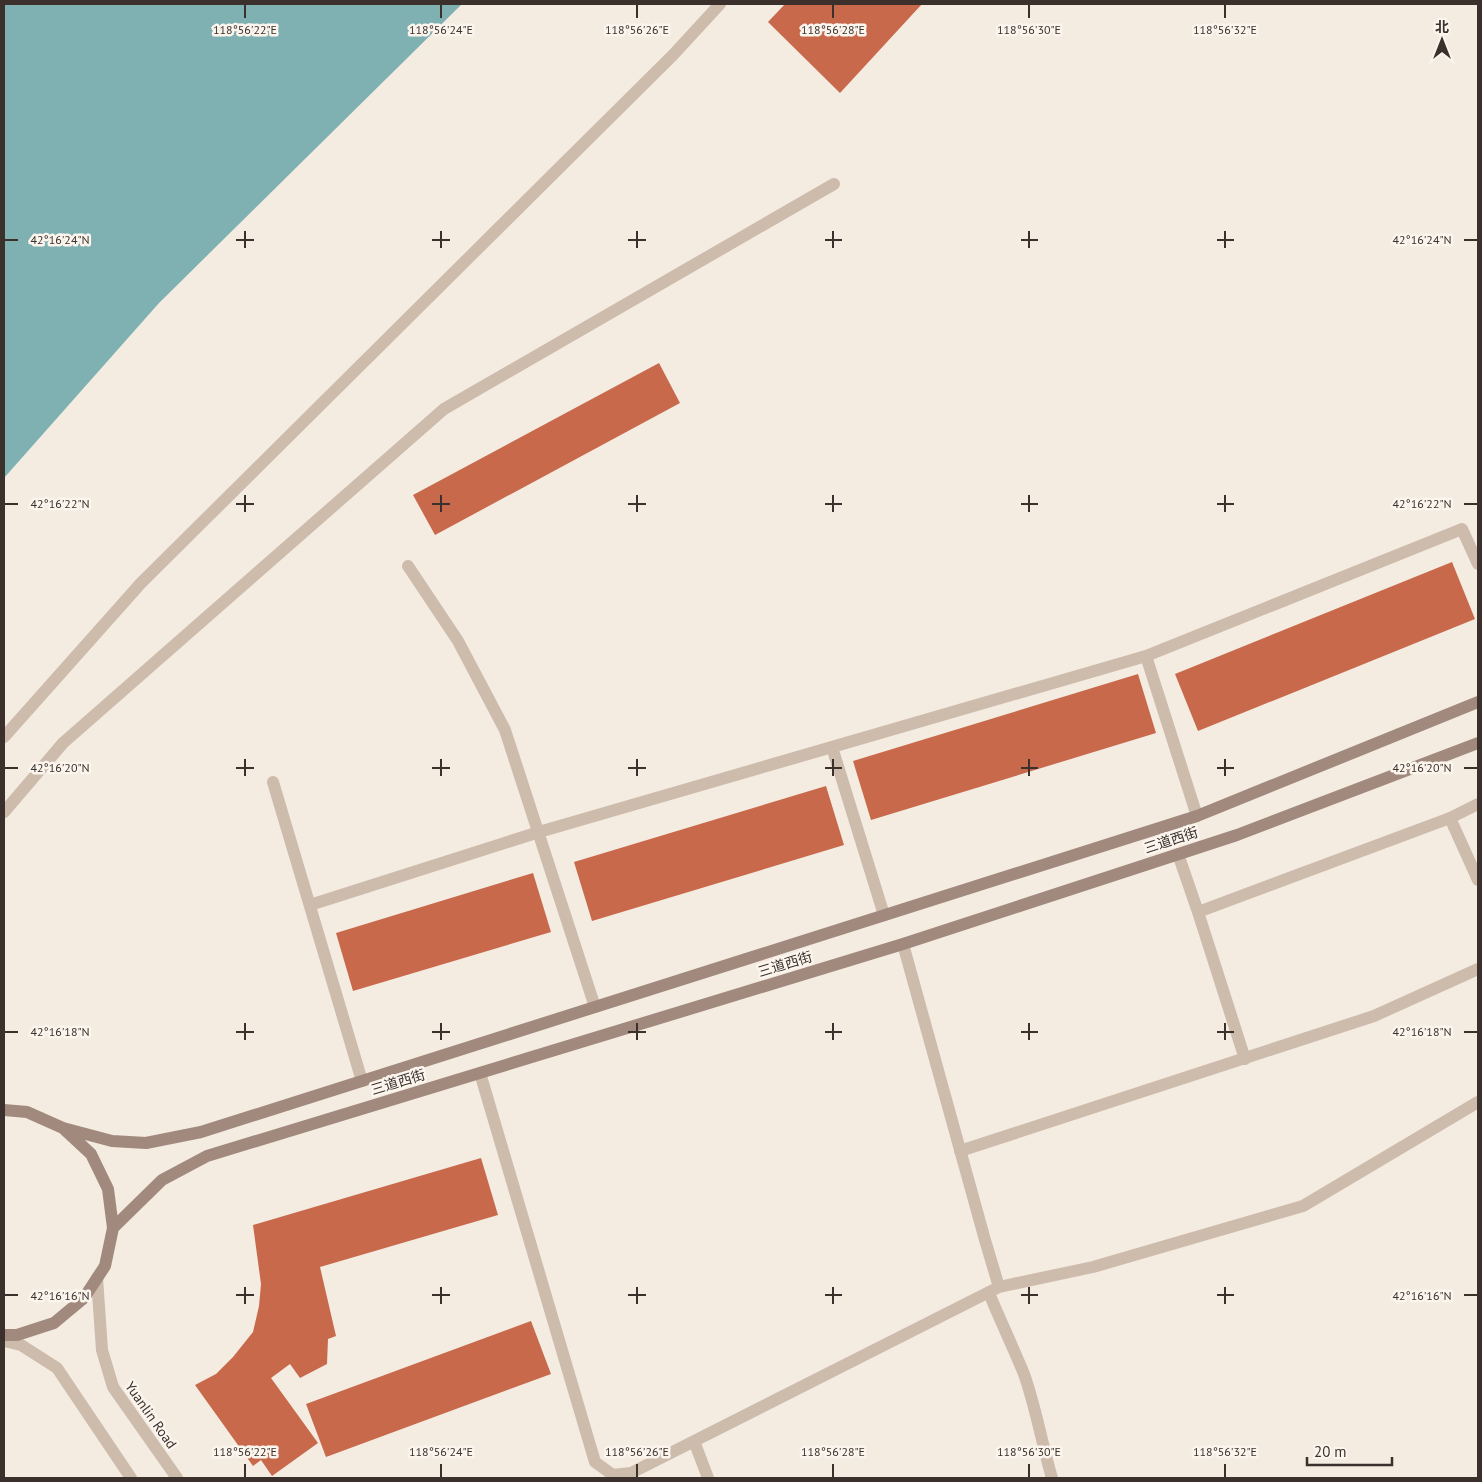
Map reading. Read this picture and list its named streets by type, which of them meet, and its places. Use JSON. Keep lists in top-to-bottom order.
{
  "streets": {
    "main road": ["三道西街"],
    "street": ["Yuanlin Road"]
  },
  "scale_bar": "20 m",
  "north": "top",
  "coordinates": [
    "118°56'22\"E",
    "118°56'24\"E",
    "118°56'26\"E",
    "118°56'28\"E",
    "118°56'30\"E",
    "118°56'32\"E",
    "42°16'24\"N",
    "42°16'22\"N",
    "42°16'20\"N",
    "42°16'18\"N",
    "42°16'16\"N"
  ]
}
